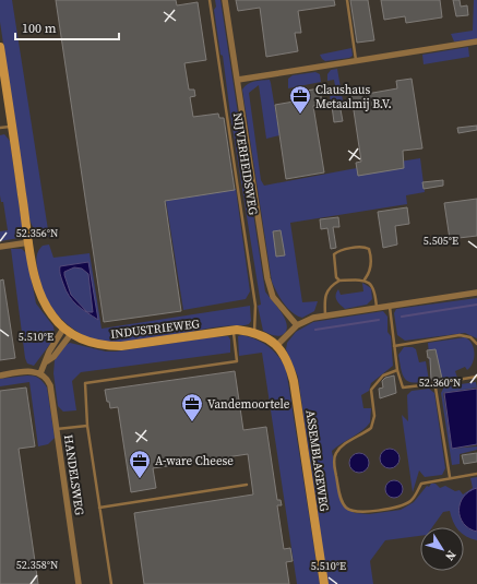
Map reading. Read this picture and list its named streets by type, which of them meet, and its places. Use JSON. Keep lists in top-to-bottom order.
{
  "streets": {
    "street": [
      "NIJVERHEIDSWEG",
      "INDUSTRIEWEG",
      "ASSEMBLAGEWEG",
      "HANDELSWEG"
    ]
  },
  "crossings": [
    ["NIJVERHEIDSWEG", "INDUSTRIEWEG"],
    ["INDUSTRIEWEG", "ASSEMBLAGEWEG"]
  ],
  "places": {
    "office": ["Claushaus Metaalmij B.V.", "Vandemoortele", "A-ware Cheese"]
  },
  "scale_bar": "100 m",
  "north": "bottom right",
  "coordinates": [
    "52.356°N",
    "5.505°E",
    "5.510°E",
    "52.360°N",
    "52.358°N"
  ]
}
